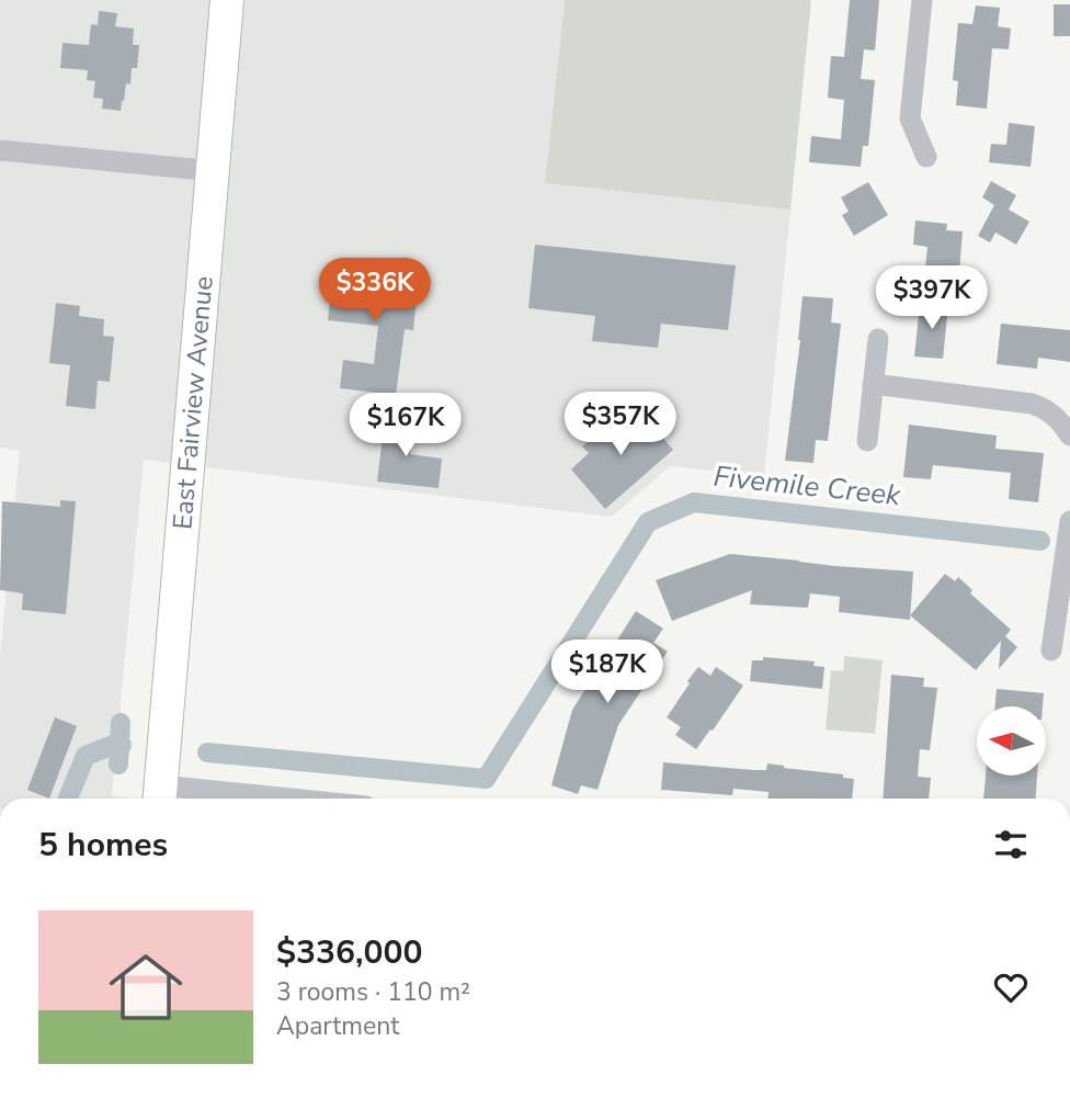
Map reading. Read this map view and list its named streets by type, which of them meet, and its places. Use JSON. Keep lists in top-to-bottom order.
{
  "streets": {
    "main road": ["East Fairview Avenue"]
  },
  "water": ["Fivemile Creek"],
  "north": "left",
  "page": {
    "price": [
      "$336K",
      "$397K",
      "$357K",
      "$167K",
      "$187K"
    ],
    "heading": "5 homes",
    "list": [
      {
        "name": "$336,000",
        "note": "3 rooms · 110 m² · Apartment"
      }
    ]
  }
}
